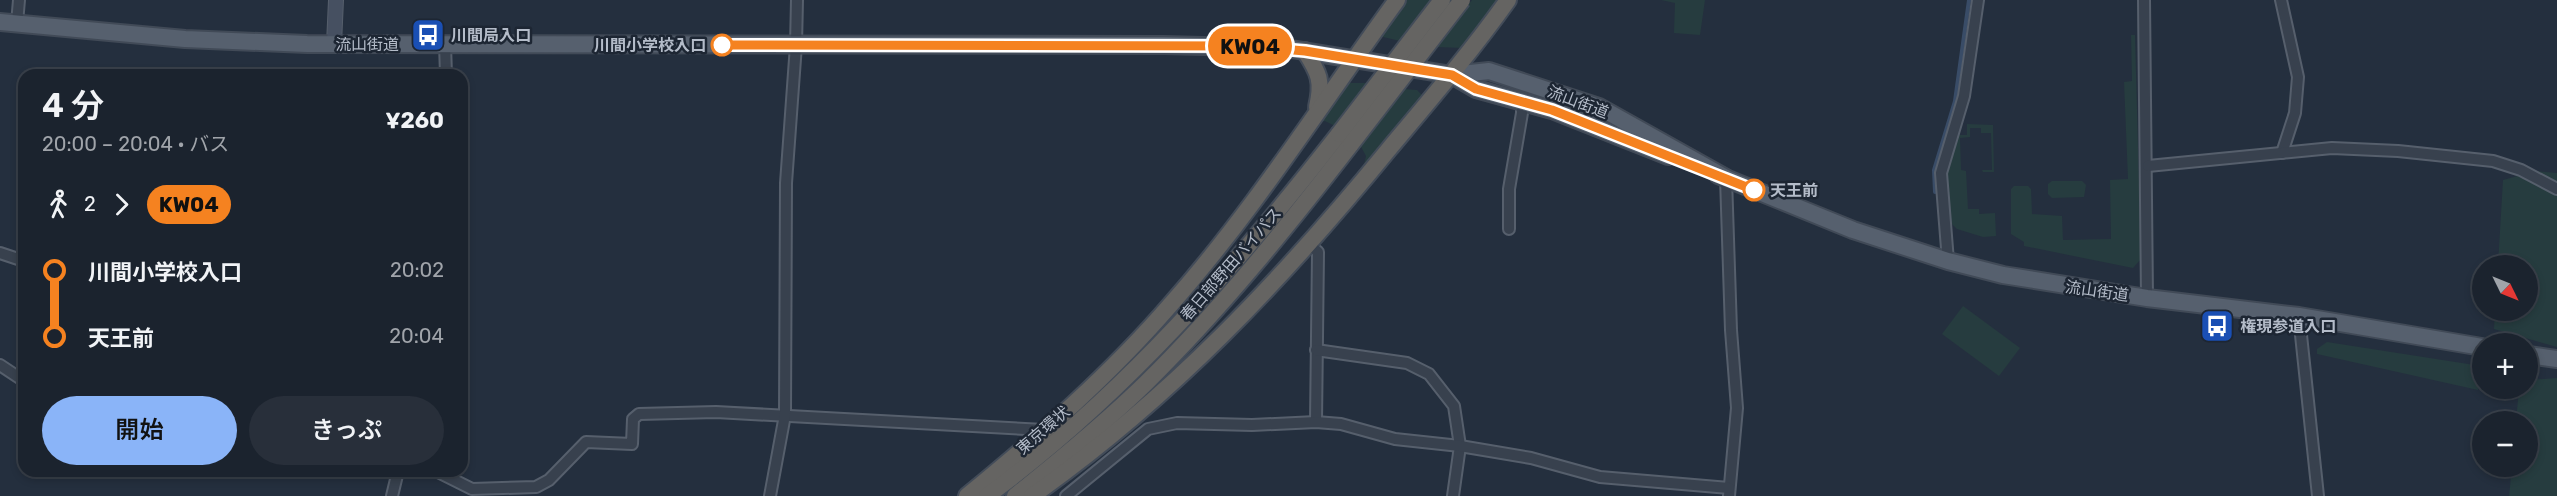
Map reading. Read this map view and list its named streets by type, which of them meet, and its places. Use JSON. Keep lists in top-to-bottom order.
{
  "streets": {
    "highway": ["春日部野田バイパス", "東京環状"],
    "main road": ["流山街道"]
  },
  "crossings": [
    ["流山街道", "東京環状"]
  ],
  "places": {
    "bus stop": ["川間局入口", "権現参道入口"],
    "other": ["川間小学校入口", "天王前"]
  },
  "lines": ["bus line KW04"],
  "north": "bottom right",
  "page": {
    "on_map": "KW04",
    "heading": ["4 分", "20:00 – 20:04 · バス", "¥260"],
    "legs": ["2", "KW04"],
    "list": [
      {
        "name": "川間小学校入口",
        "value": "20:02"
      },
      {
        "name": "天王前",
        "value": "20:04"
      }
    ],
    "map_buttons": ["+", "−"],
    "buttons": ["開始", "きっぷ"]
  }
}
